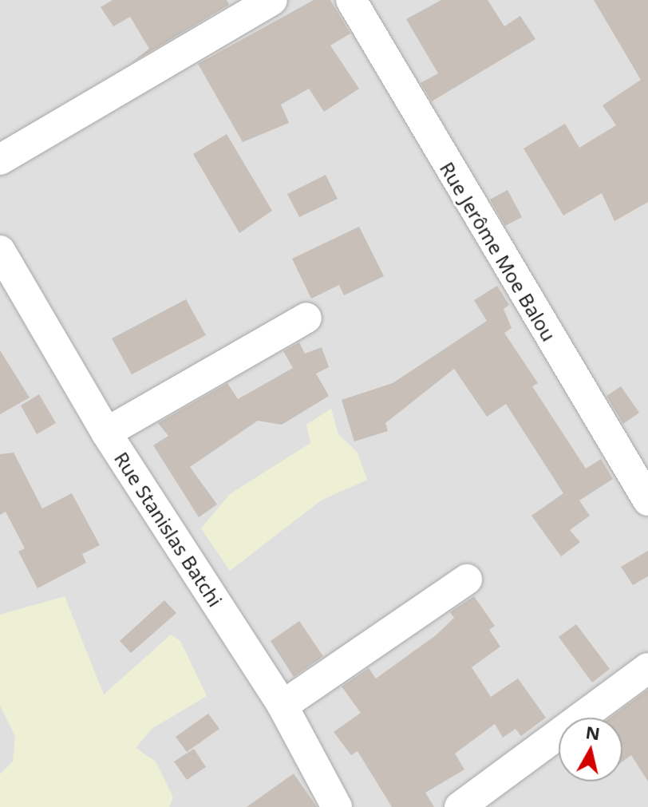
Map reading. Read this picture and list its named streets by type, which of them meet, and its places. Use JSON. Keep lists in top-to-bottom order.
{
  "streets": {
    "street": ["Rue Jerôme Moe Balou", "Rue Stanislas Batchi"]
  },
  "north": "top"
}
